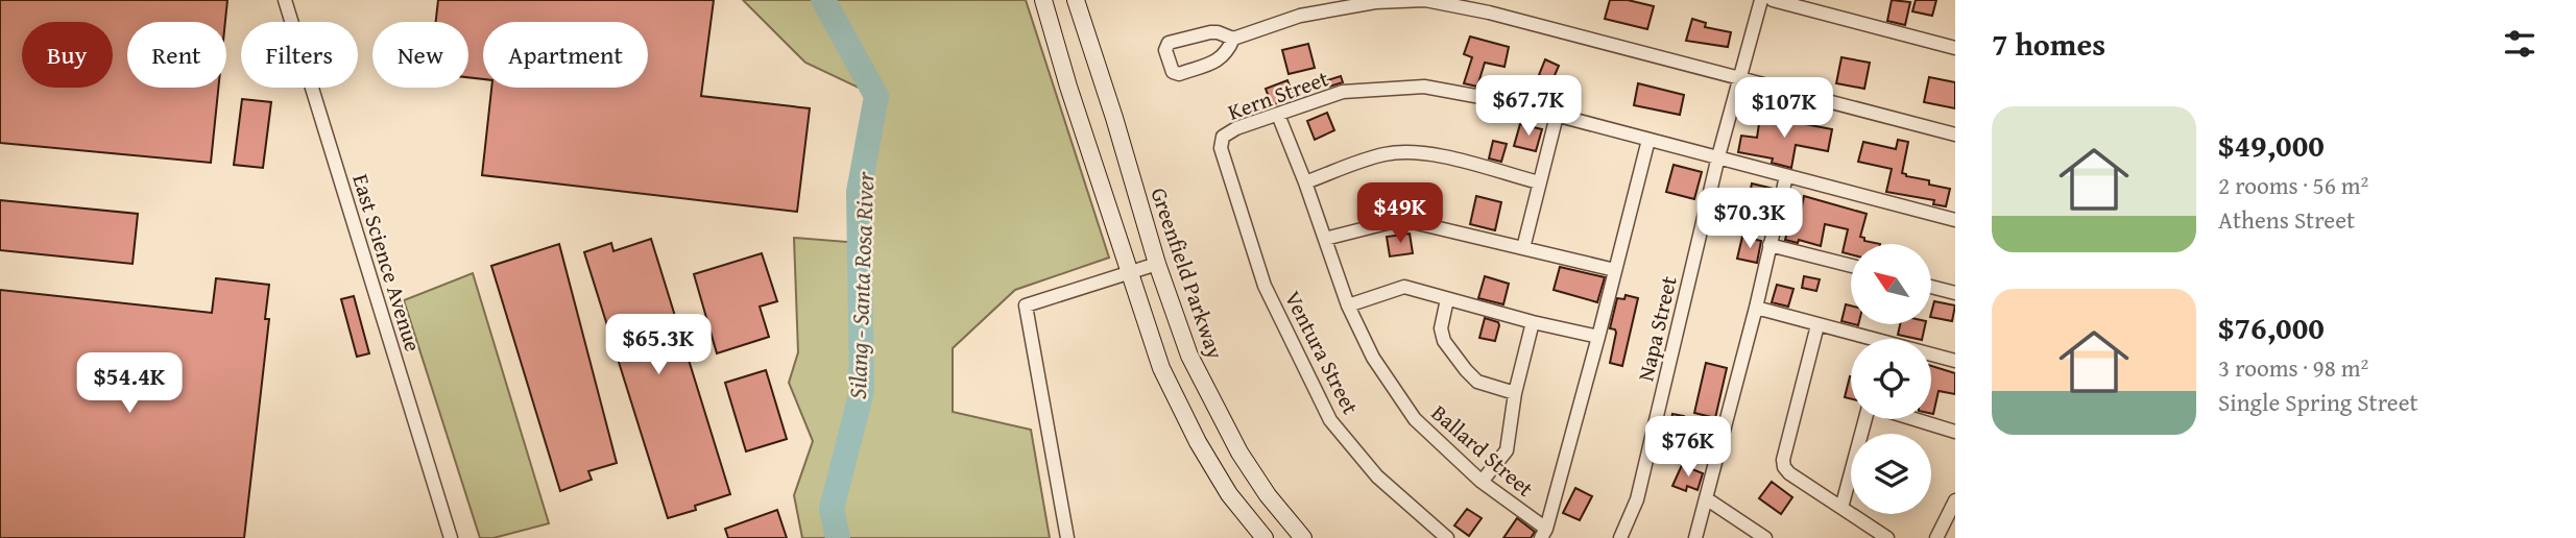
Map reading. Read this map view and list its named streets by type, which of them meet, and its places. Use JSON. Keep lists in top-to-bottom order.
{
  "streets": {
    "main road": ["Greenfield Parkway"],
    "street": [
      "Kern Street",
      "East Science Avenue",
      "Napa Street",
      "Ventura Street",
      "Ballard Street"
    ]
  },
  "crossings": [
    ["Kern Street", "Napa Street"],
    ["Kern Street", "Ventura Street"],
    ["Kern Street", "Ballard Street"]
  ],
  "water": ["Silang - Santa Rosa River"],
  "north": "top left",
  "page": {
    "heading": "7 homes",
    "chip": [
      "Buy",
      "Rent",
      "Filters",
      "New",
      "Apartment"
    ],
    "price": [
      "$67.7K",
      "$107K",
      "$49K",
      "$70.3K",
      "$65.3K",
      "$54.4K",
      "$76K"
    ],
    "list": [
      {
        "name": "$49,000",
        "note": "2 rooms · 56 m² · Athens Street"
      },
      {
        "name": "$76,000",
        "note": "3 rooms · 98 m² · Single Spring Street"
      }
    ]
  }
}
